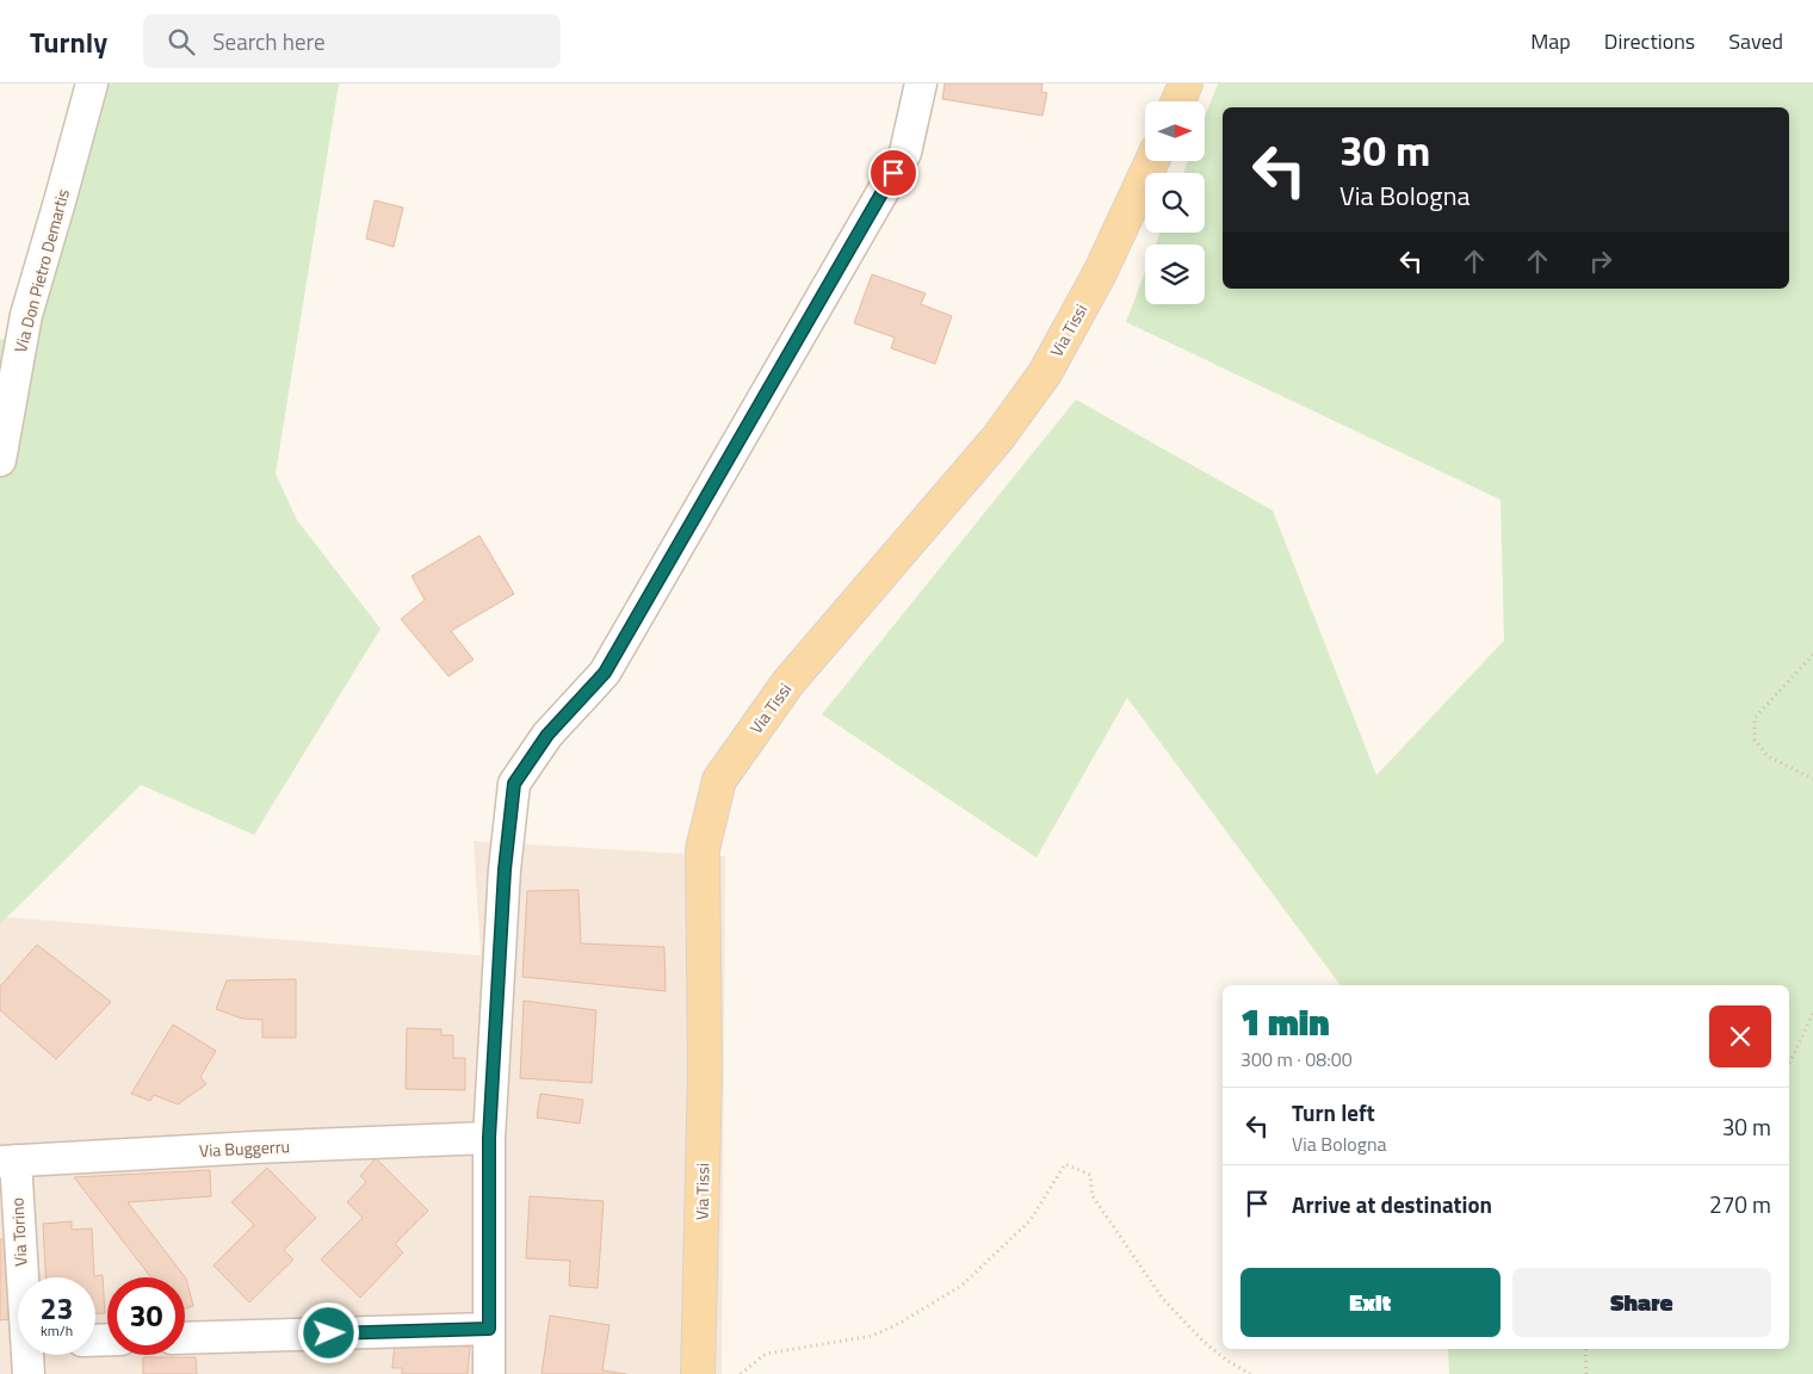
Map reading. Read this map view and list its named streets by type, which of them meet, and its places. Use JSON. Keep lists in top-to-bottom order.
{
  "streets": {
    "main road": ["Via Tissi"],
    "street": ["Via Don Pietro Demartis", "Via Buggerru", "Via Torino"]
  },
  "crossings": [
    ["Via Buggerru", "Via Torino"]
  ],
  "north": "right",
  "page": {
    "header": "Turnly",
    "search": "Search here",
    "nav": ["Map", "Directions", "Saved"],
    "turn": ["30 m", "Via Bologna"],
    "heading": ["1 min", "300 m · 08:00"],
    "list": [
      {
        "name": "Turn left",
        "note": "Via Bologna",
        "value": "30 m"
      },
      {
        "name": "Arrive at destination",
        "value": "270 m"
      }
    ],
    "buttons": ["Exit", "Share"],
    "speed": "23 km/h",
    "limit": "30"
  }
}
